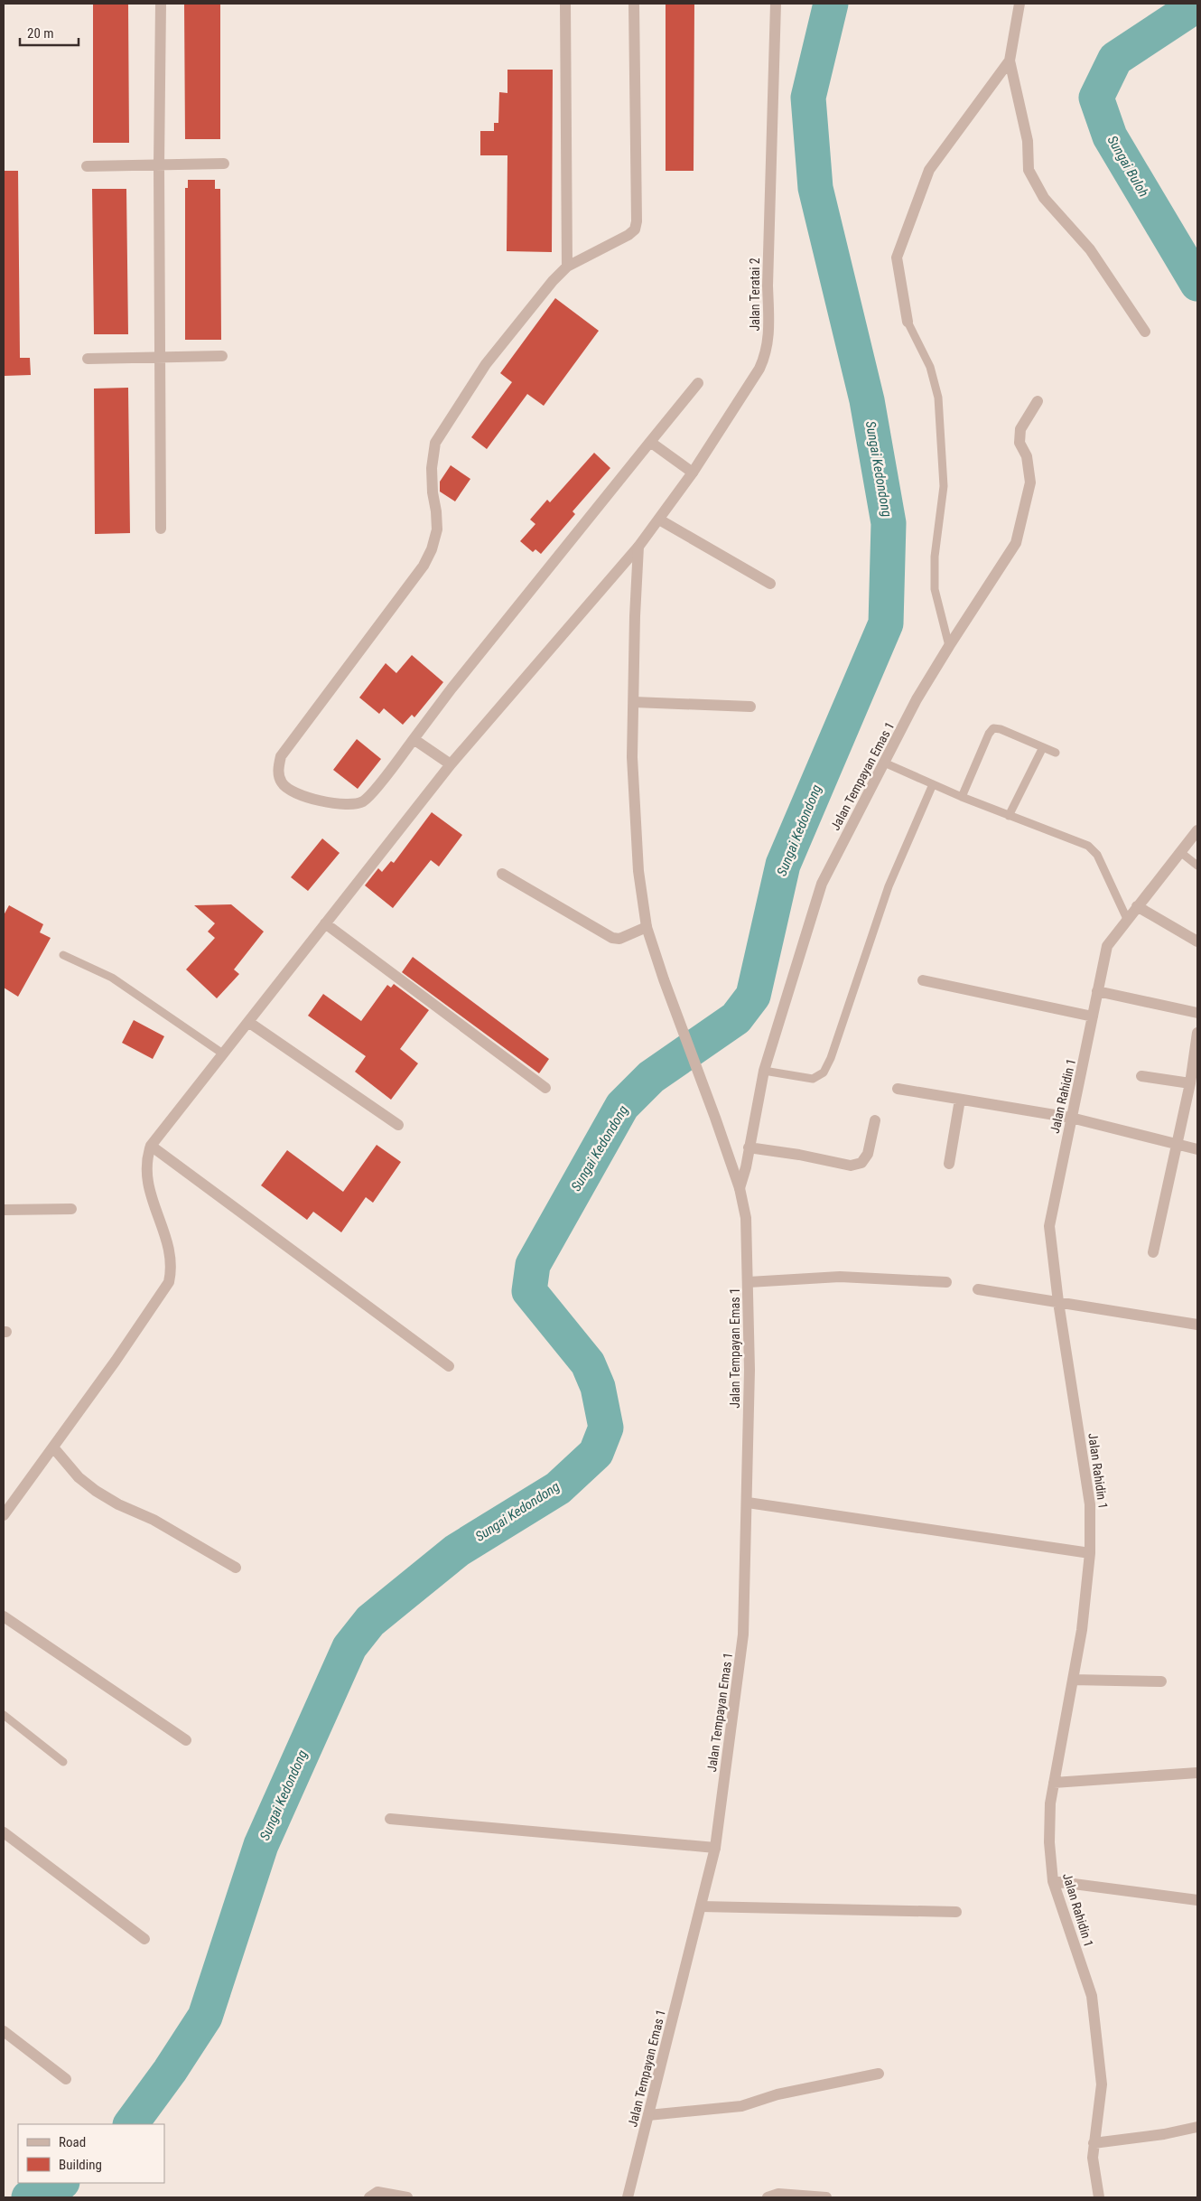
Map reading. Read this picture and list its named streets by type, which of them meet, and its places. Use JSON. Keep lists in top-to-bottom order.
{
  "streets": {
    "street": ["Jalan Teratai 2", "Jalan Tempayan Emas 1", "Jalan Rahidin 1"]
  },
  "crossings": [
    ["Jalan Teratai 2", "Jalan Tempayan Emas 1"]
  ],
  "water": ["Sungai Buloh", "Sungai Kedondong"],
  "legend": ["Road", "Building"],
  "scale_bar": "20 m"
}
